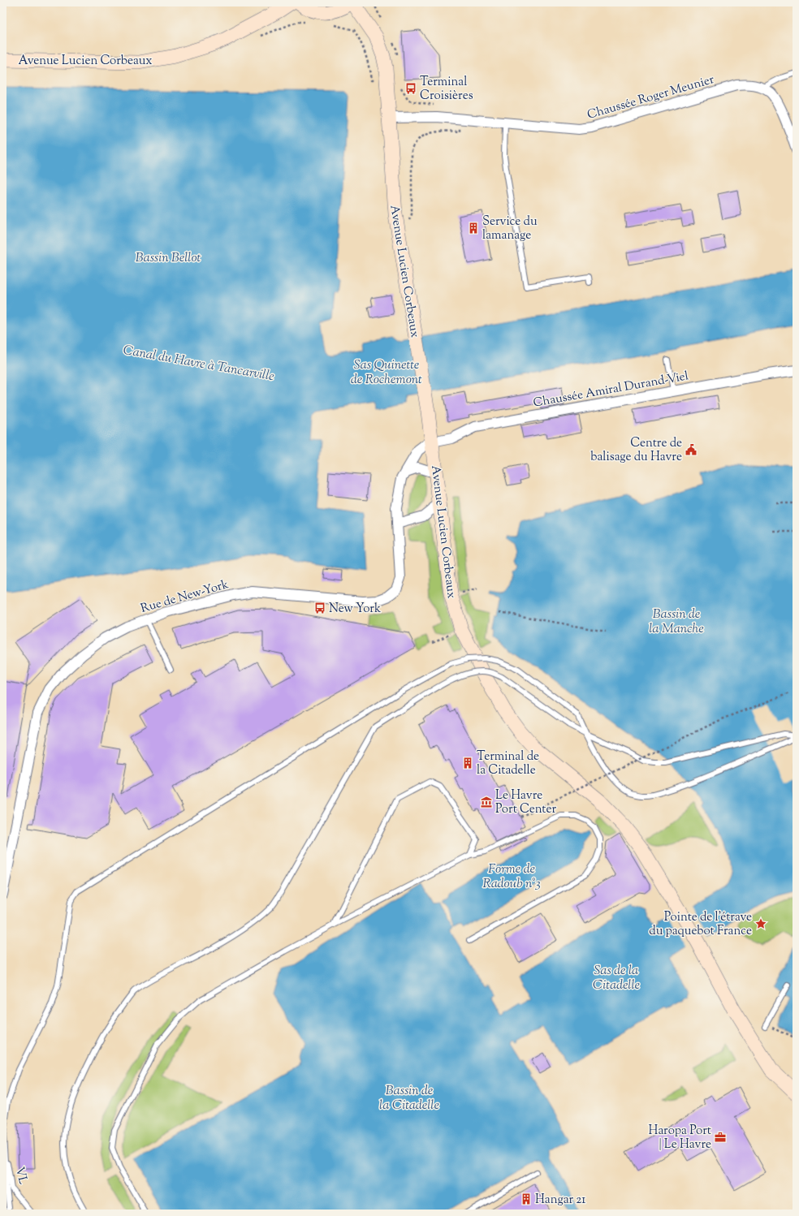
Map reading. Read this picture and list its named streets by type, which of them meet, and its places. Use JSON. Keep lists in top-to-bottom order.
{
  "streets": {
    "main road": ["Avenue Lucien Corbeaux"],
    "street": ["Chaussée Roger Meunier", "Chaussée Amiral Durand-Viel", "Rue de New-York"],
    "lane": ["VL"]
  },
  "crossings": [
    ["Avenue Lucien Corbeaux", "Chaussée Roger Meunier"],
    ["Avenue Lucien Corbeaux", "Chaussée Amiral Durand-Viel"],
    ["Avenue Lucien Corbeaux", "Rue de New-York"],
    ["Chaussée Amiral Durand-Viel", "Rue de New-York"]
  ],
  "water": [
    "Bassin Bellot",
    "Canal du Havre à Tancarville",
    "Sas Quinette de Rochemont",
    "Bassin de la Manche",
    "Forme de Radoub n°3",
    "Sas de la Citadelle",
    "Bassin de la Citadelle"
  ],
  "places": {
    "bus stop": ["Terminal Croisières", "New York"],
    "building": ["Service du lamanage", "Terminal de la Citadelle", "Hangar 21"],
    "public building": ["Centre de balisage du Havre"],
    "museum": ["Le Havre Port Center"],
    "place": ["Pointe de l’étrave du paquebot France"],
    "office": ["Haropa Port | Le Havre"]
  }
}
